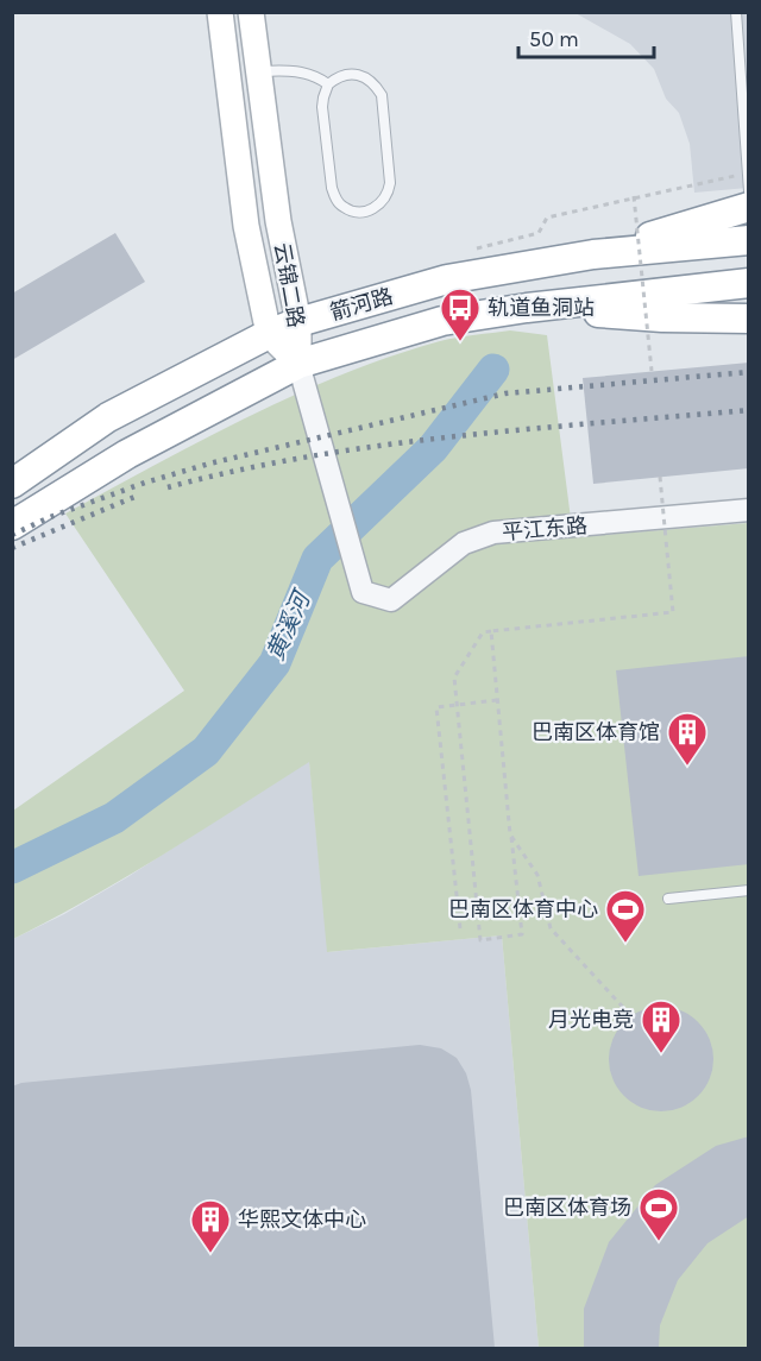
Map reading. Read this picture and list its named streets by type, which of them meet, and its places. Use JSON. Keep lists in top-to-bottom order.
{
  "streets": {
    "highway": ["箭河路"],
    "main road": ["云锦二路"],
    "street": ["平江东路"]
  },
  "crossings": [
    ["云锦二路", "箭河路"],
    ["云锦二路", "平江东路"],
    ["箭河路", "平江东路"]
  ],
  "water": ["黄溪河"],
  "places": {
    "bus stop": ["轨道鱼洞站"],
    "building": ["巴南区体育馆", "月光电竞", "华熙文体中心"],
    "sports": ["巴南区体育中心", "巴南区体育场"]
  },
  "scale_bar": "50 m"
}
